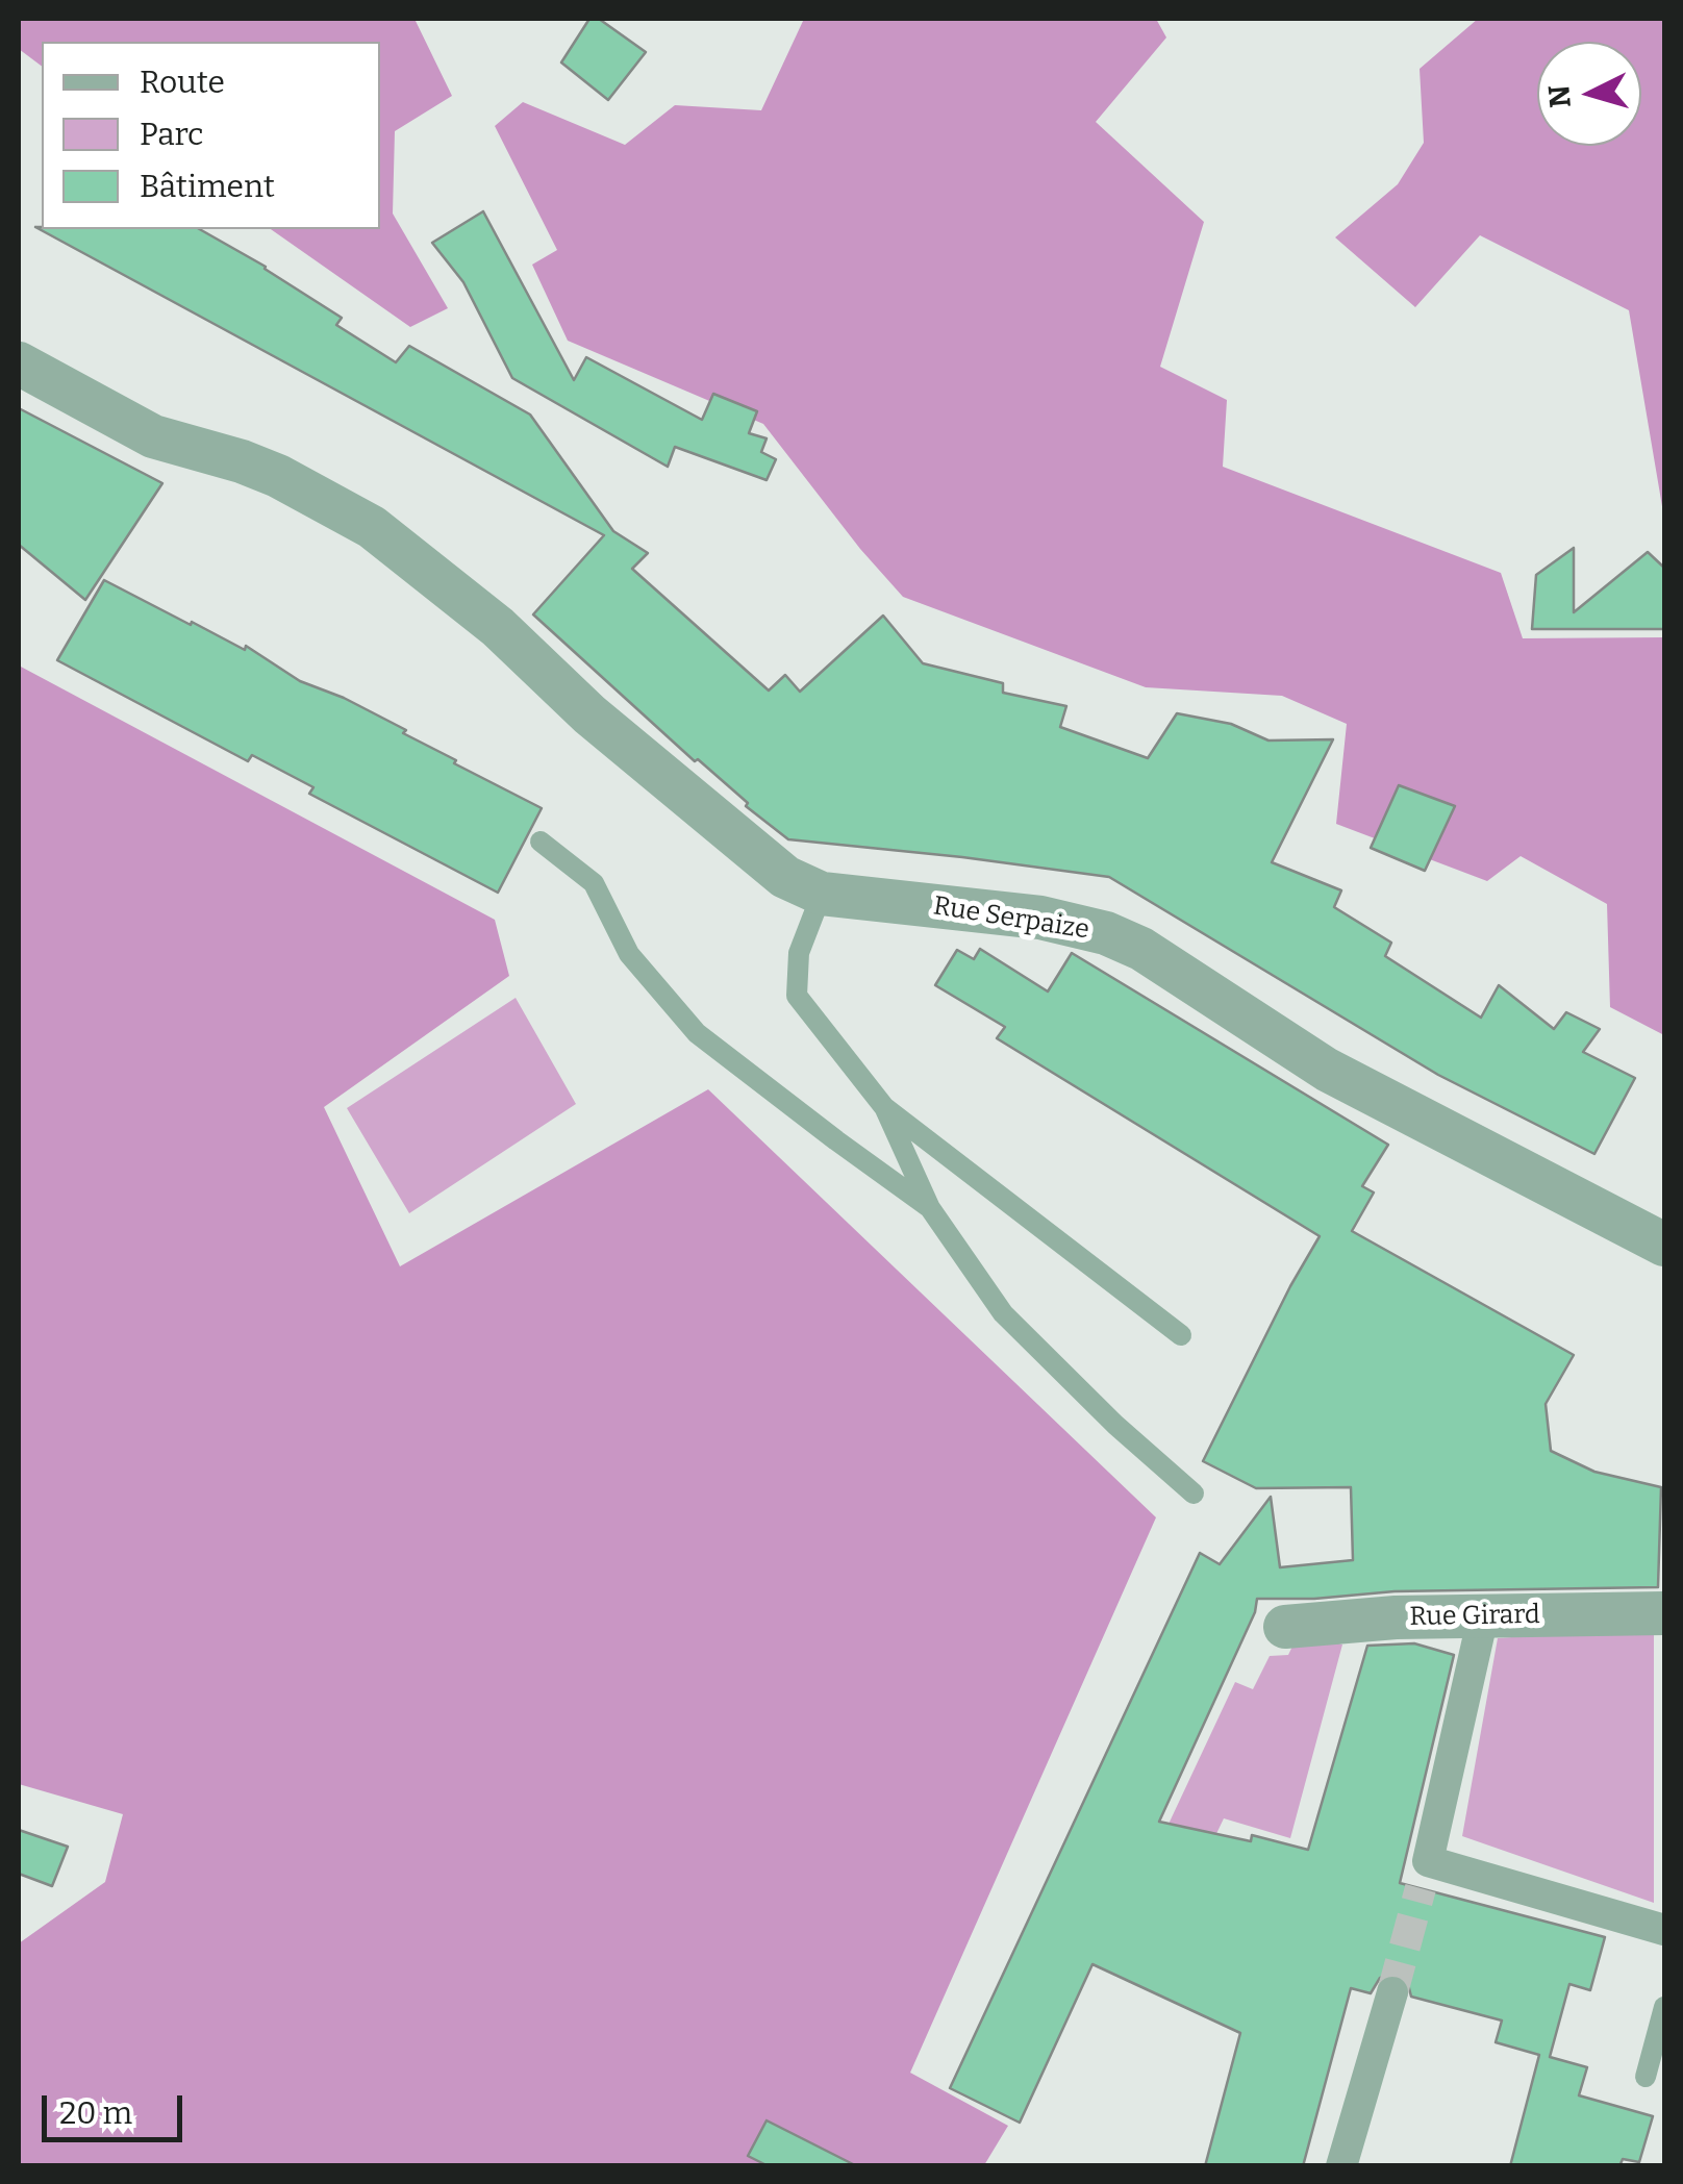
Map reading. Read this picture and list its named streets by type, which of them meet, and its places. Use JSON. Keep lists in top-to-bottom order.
{
  "streets": {
    "street": ["Rue Serpaize", "Rue Girard"]
  },
  "legend": ["Route", "Parc", "Bâtiment"],
  "scale_bar": "20 m",
  "north": "left"
}
